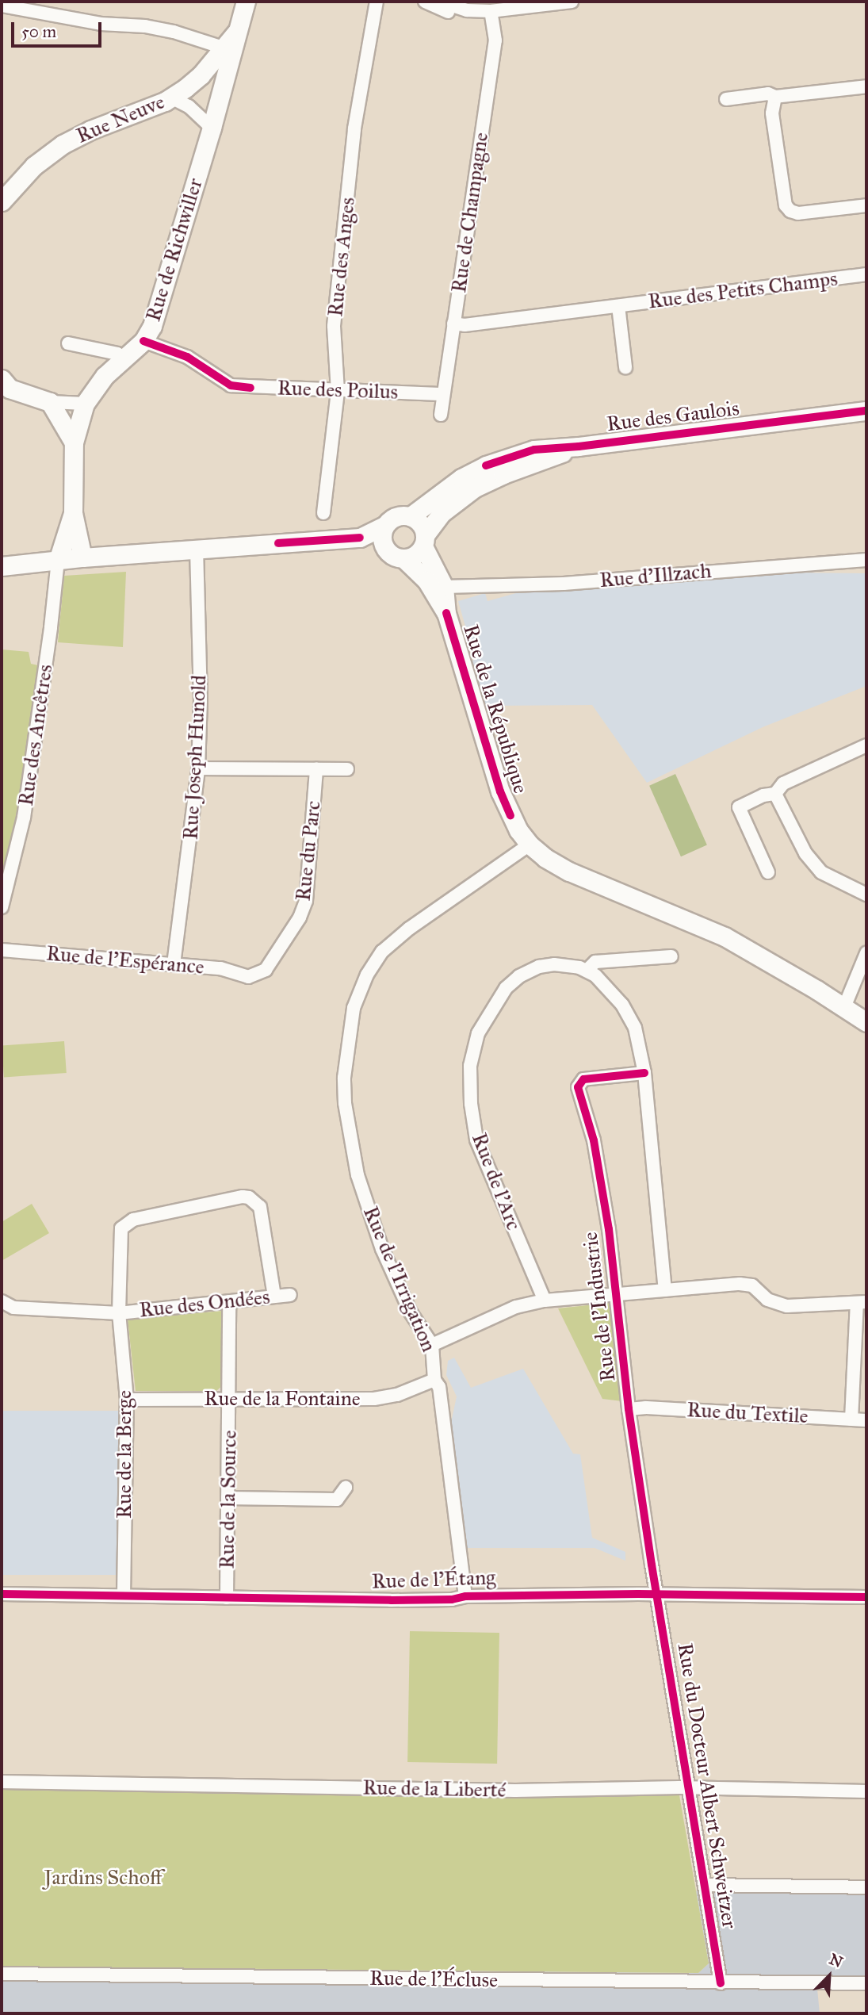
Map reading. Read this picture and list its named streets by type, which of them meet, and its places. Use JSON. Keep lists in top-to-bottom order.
{
  "streets": {
    "main road": [
      "Rue Neuve",
      "Rue de Richwiller",
      "Rue des Gaulois",
      "Rue de la République"
    ],
    "street": [
      "Rue de Champagne",
      "Rue des Anges",
      "Rue des Petits Champs",
      "Rue des Poilus",
      "Rue d'Illzach",
      "Rue des Ancêtres",
      "Rue Joseph Hunold",
      "Rue du Parc",
      "Rue de l'Espérance",
      "Rue de l'Arc",
      "Rue de l'Irrigation",
      "Rue des Ondées",
      "Rue de l'Industrie",
      "Rue de la Fontaine",
      "Rue du Textile",
      "Rue de la Berge",
      "Rue de la Source",
      "Rue de l'Étang",
      "Rue du Docteur Albert Schweitzer",
      "Rue de la Liberté",
      "Rue de l'Écluse"
    ]
  },
  "crossings": [
    ["Rue Neuve", "Rue de Richwiller"],
    ["Rue de Champagne", "Rue des Petits Champs"],
    ["Rue de Champagne", "Rue des Poilus"],
    ["Rue de Richwiller", "Rue des Poilus"],
    ["Rue de Richwiller", "Rue des Ancêtres"],
    ["Rue des Anges", "Rue des Poilus"],
    ["Rue des Gaulois", "Rue de la République"],
    ["Rue d'Illzach", "Rue de la République"],
    ["Rue de la République", "Rue de l'Irrigation"],
    ["Rue Joseph Hunold", "Rue du Parc"],
    ["Rue Joseph Hunold", "Rue de l'Espérance"],
    ["Rue du Parc", "Rue de l'Espérance"],
    ["Rue de l'Arc", "Rue de l'Industrie"],
    ["Rue de l'Irrigation", "Rue de la Fontaine"],
    ["Rue de l'Irrigation", "Rue de l'Étang"],
    ["Rue des Ondées", "Rue de la Berge"],
    ["Rue des Ondées", "Rue de la Source"],
    ["Rue de l'Industrie", "Rue du Textile"],
    ["Rue de l'Industrie", "Rue de l'Étang"],
    ["Rue de l'Industrie", "Rue du Docteur Albert Schweitzer"],
    ["Rue de la Fontaine", "Rue de la Berge"],
    ["Rue de la Fontaine", "Rue de la Source"],
    ["Rue de la Berge", "Rue de l'Étang"],
    ["Rue de la Source", "Rue de l'Étang"],
    ["Rue de l'Étang", "Rue du Docteur Albert Schweitzer"],
    ["Rue du Docteur Albert Schweitzer", "Rue de la Liberté"],
    ["Rue du Docteur Albert Schweitzer", "Rue de l'Écluse"]
  ],
  "parks": ["Jardins Schoff"],
  "scale_bar": "50 m",
  "north": "top right"
}
